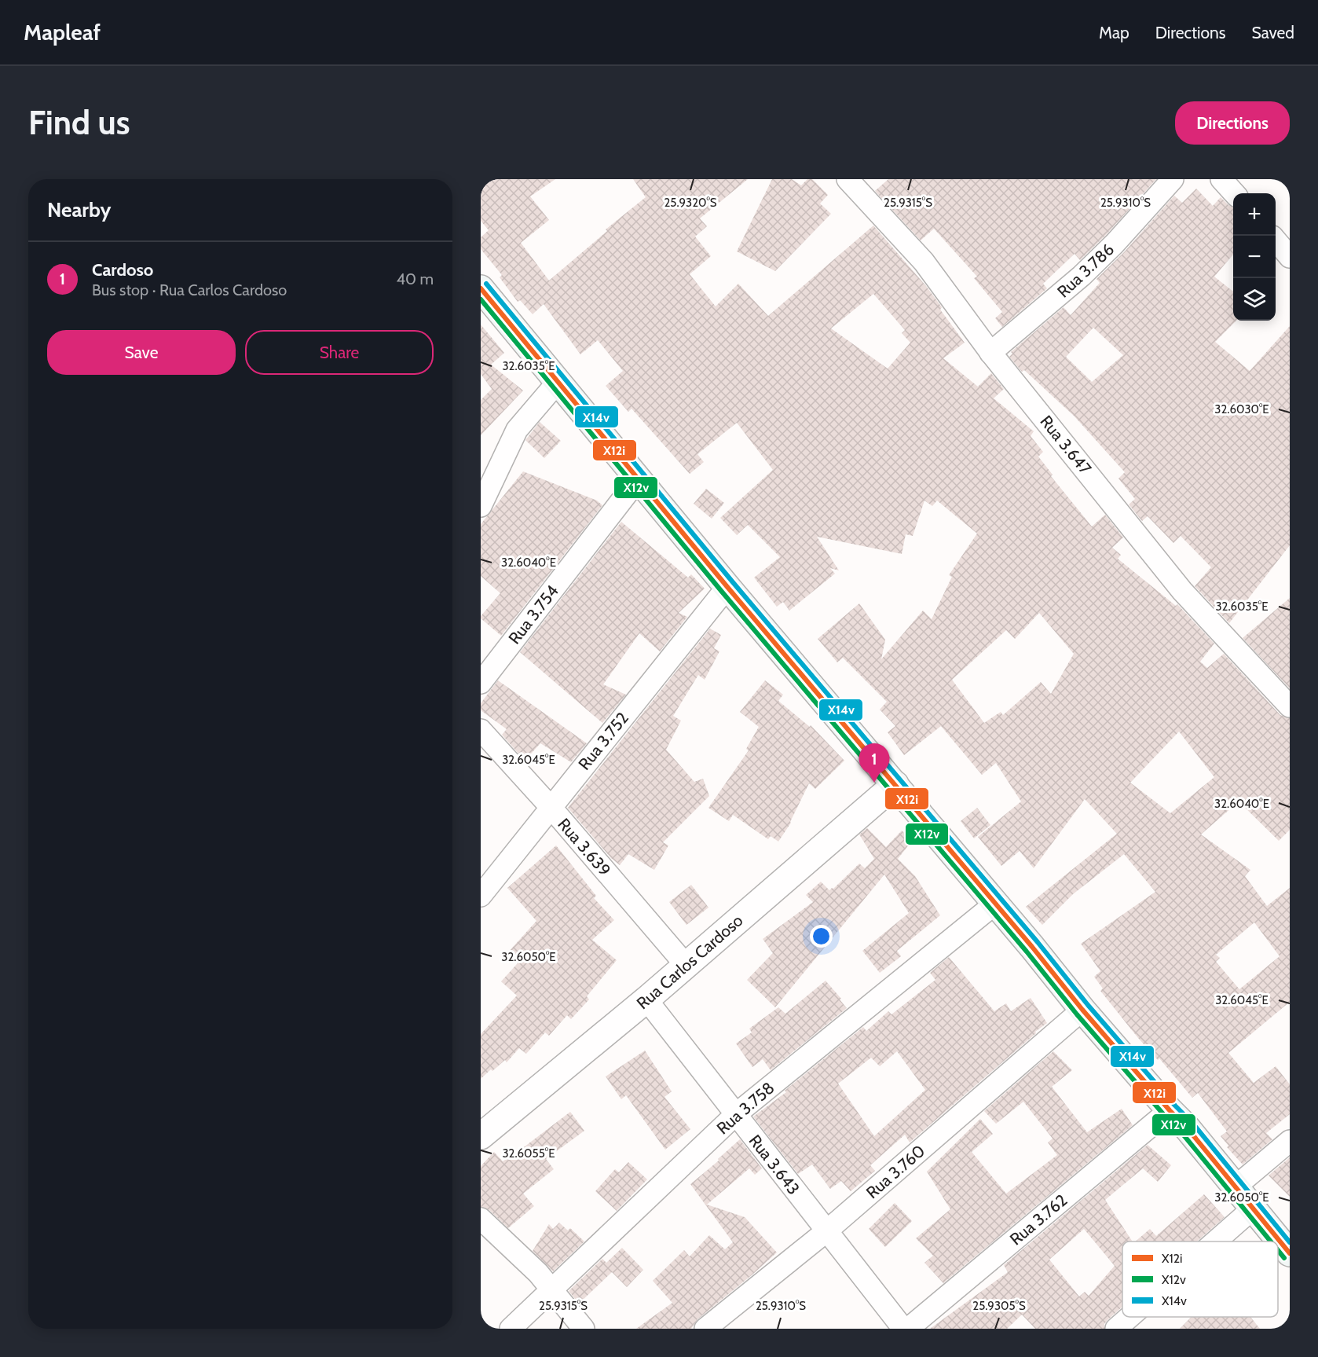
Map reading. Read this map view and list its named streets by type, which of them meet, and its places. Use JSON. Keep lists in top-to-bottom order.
{
  "streets": {
    "street": [
      "Rua 3.786",
      "Rua 3.647",
      "Rua 3.754",
      "Rua 3.752",
      "Rua 3.639",
      "Rua Carlos Cardoso",
      "Rua 3.758",
      "Rua 3.643",
      "Rua 3.760",
      "Rua 3.762"
    ]
  },
  "crossings": [
    ["Rua 3.786", "Rua 3.647"],
    ["Rua 3.752", "Rua 3.639"],
    ["Rua 3.639", "Rua Carlos Cardoso"],
    ["Rua Carlos Cardoso", "Rua 3.643"],
    ["Rua 3.758", "Rua 3.643"],
    ["Rua 3.643", "Rua 3.760"]
  ],
  "lines": ["transit line X14v", "transit line X12i", "transit line X12v"],
  "legend": ["X12i", "X12v", "X14v"],
  "page": {
    "header": "Mapleaf",
    "nav": ["Map", "Directions", "Saved"],
    "buttons": [
      "Directions",
      ["Save", "Share"]
    ],
    "title": "Find us",
    "heading": "Nearby",
    "map_buttons": ["+", "−"],
    "list": [
      {
        "mark": "1",
        "name": "Cardoso",
        "note": "Bus stop · Rua Carlos Cardoso",
        "value": "40 m"
      }
    ],
    "pins": "1"
  },
  "coordinates": [
    "25.9320°S",
    "25.9315°S",
    "25.9310°S",
    "32.6035°E",
    "32.6030°E",
    "32.6040°E",
    "32.6045°E",
    "32.6050°E",
    "32.6055°E",
    "25.9305°S"
  ]
}
